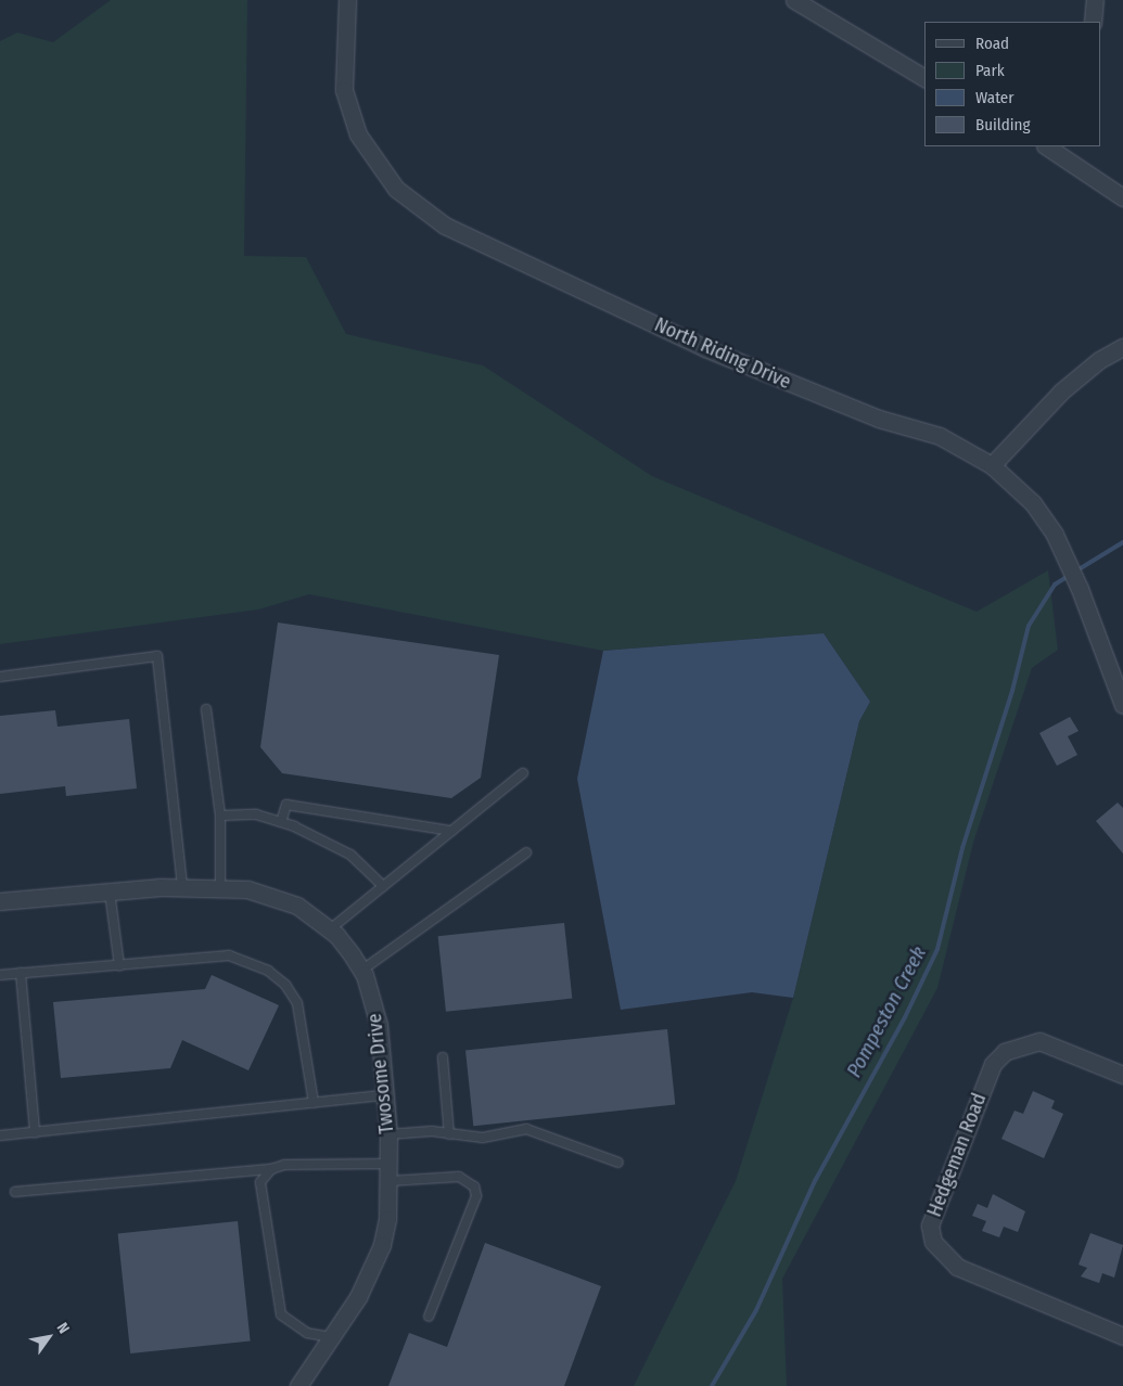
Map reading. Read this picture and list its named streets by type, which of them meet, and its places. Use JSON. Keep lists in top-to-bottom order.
{
  "streets": {
    "street": ["North Riding Drive", "Twosome Drive", "Hedgeman Road"]
  },
  "water": ["Pompeston Creek"],
  "legend": [
    "Road",
    "Park",
    "Water",
    "Building"
  ],
  "north": "top right"
}
